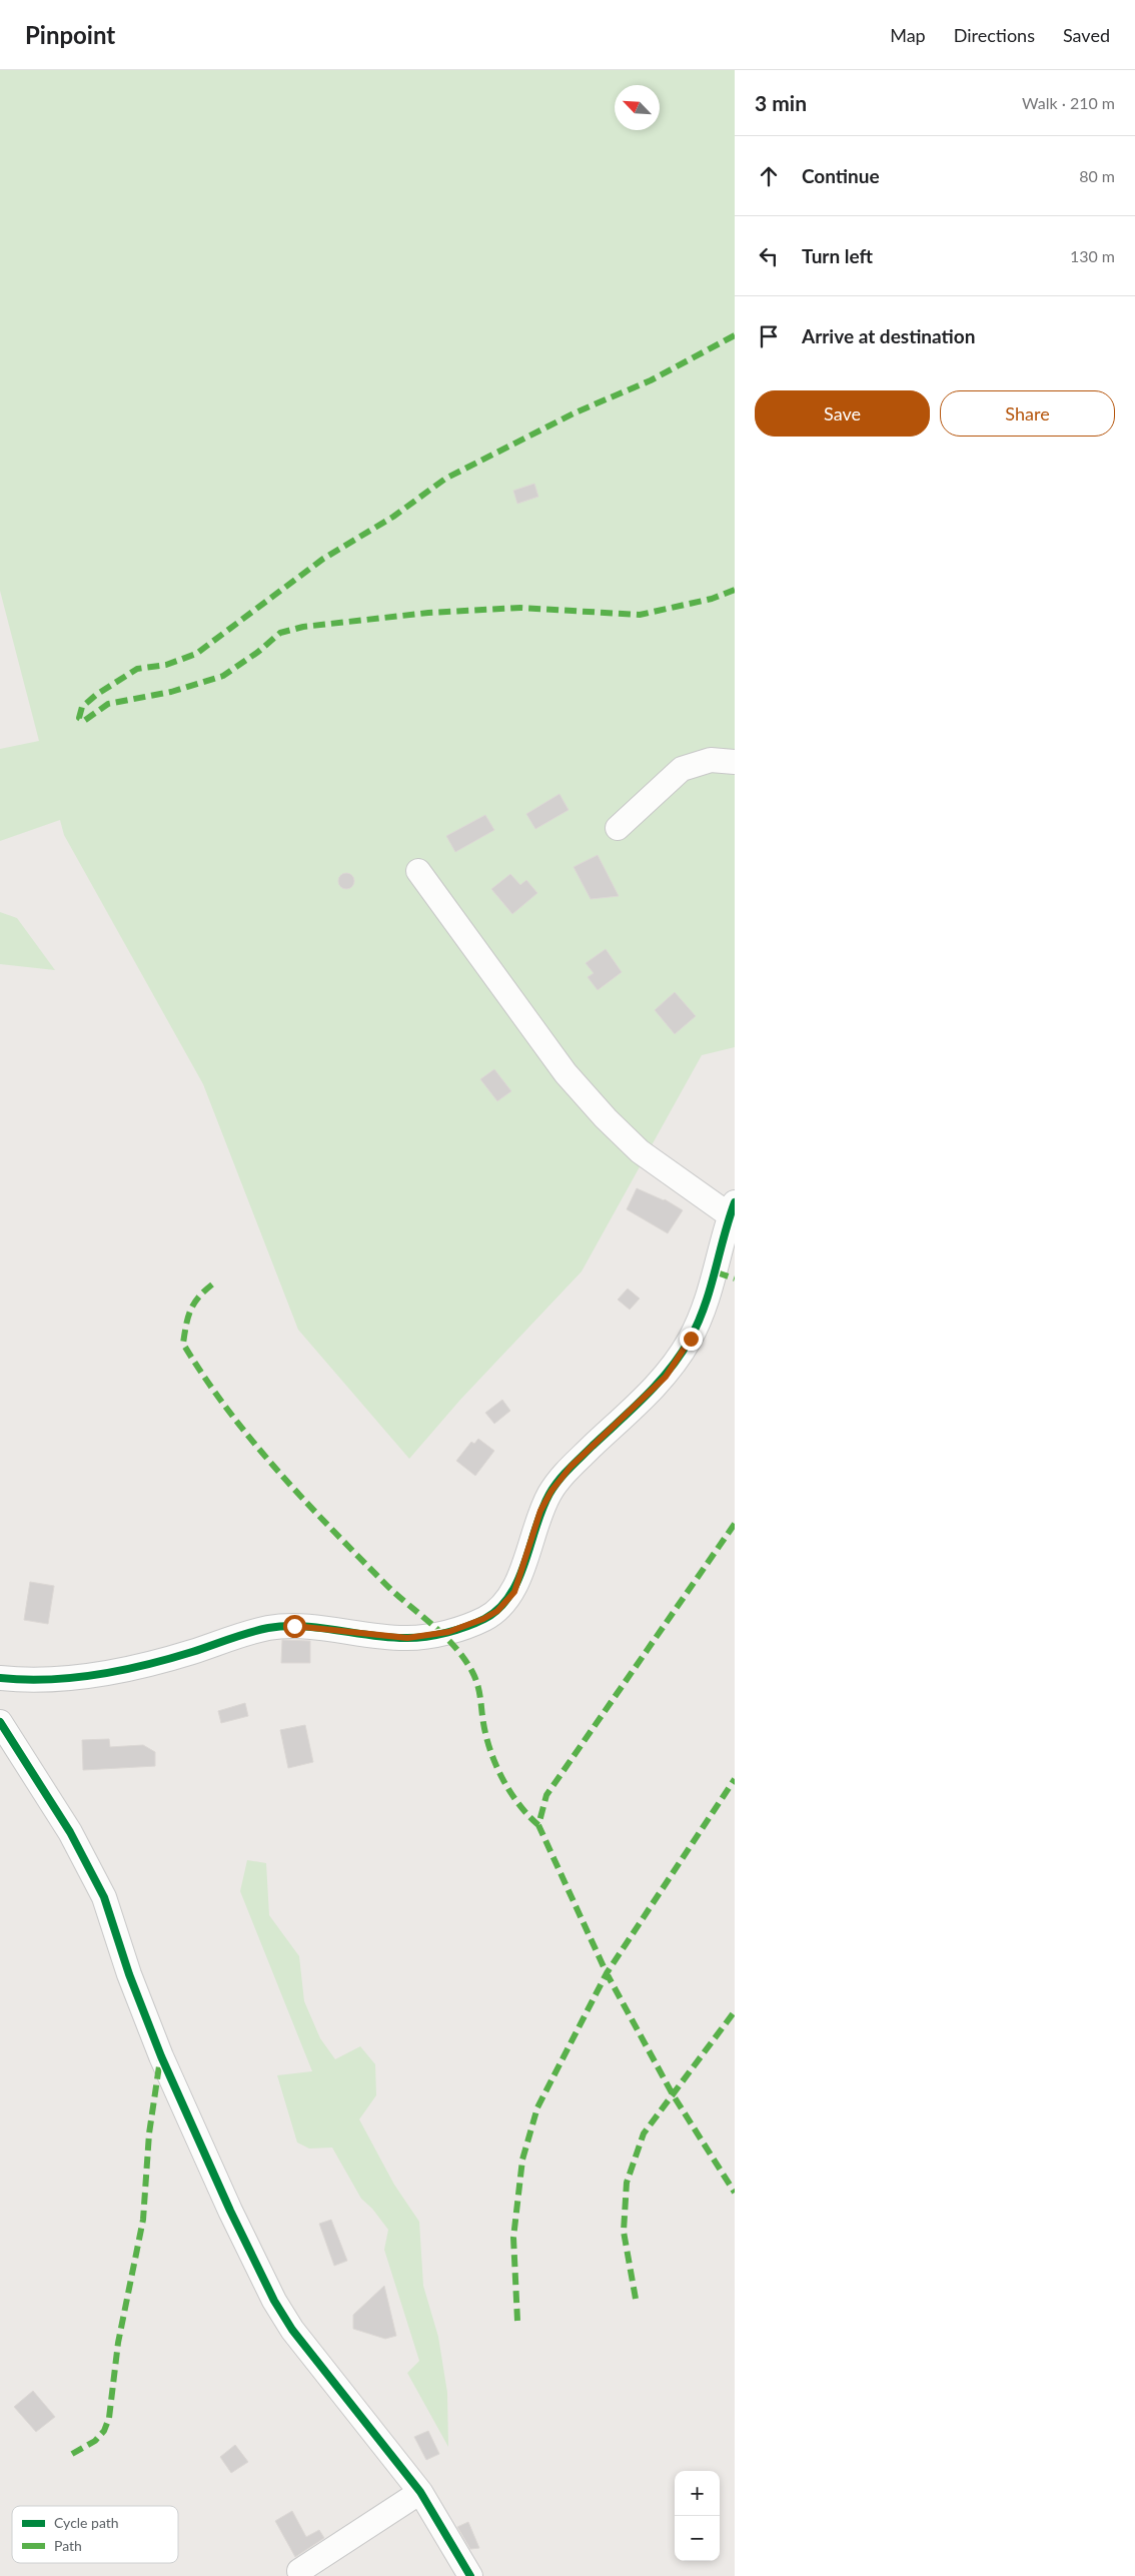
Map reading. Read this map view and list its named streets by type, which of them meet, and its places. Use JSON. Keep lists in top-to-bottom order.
{
  "legend": ["Cycle path", "Path"],
  "north": "top left",
  "page": {
    "header": "Pinpoint",
    "nav": ["Map", "Directions", "Saved"],
    "heading": ["3 min", "Walk · 210 m"],
    "list": [
      ["Continue", "80 m"],
      ["Turn left", "130 m"],
      "Arrive at destination"
    ],
    "buttons": ["Save", "Share"],
    "map_buttons": ["+", "−"]
  }
}
